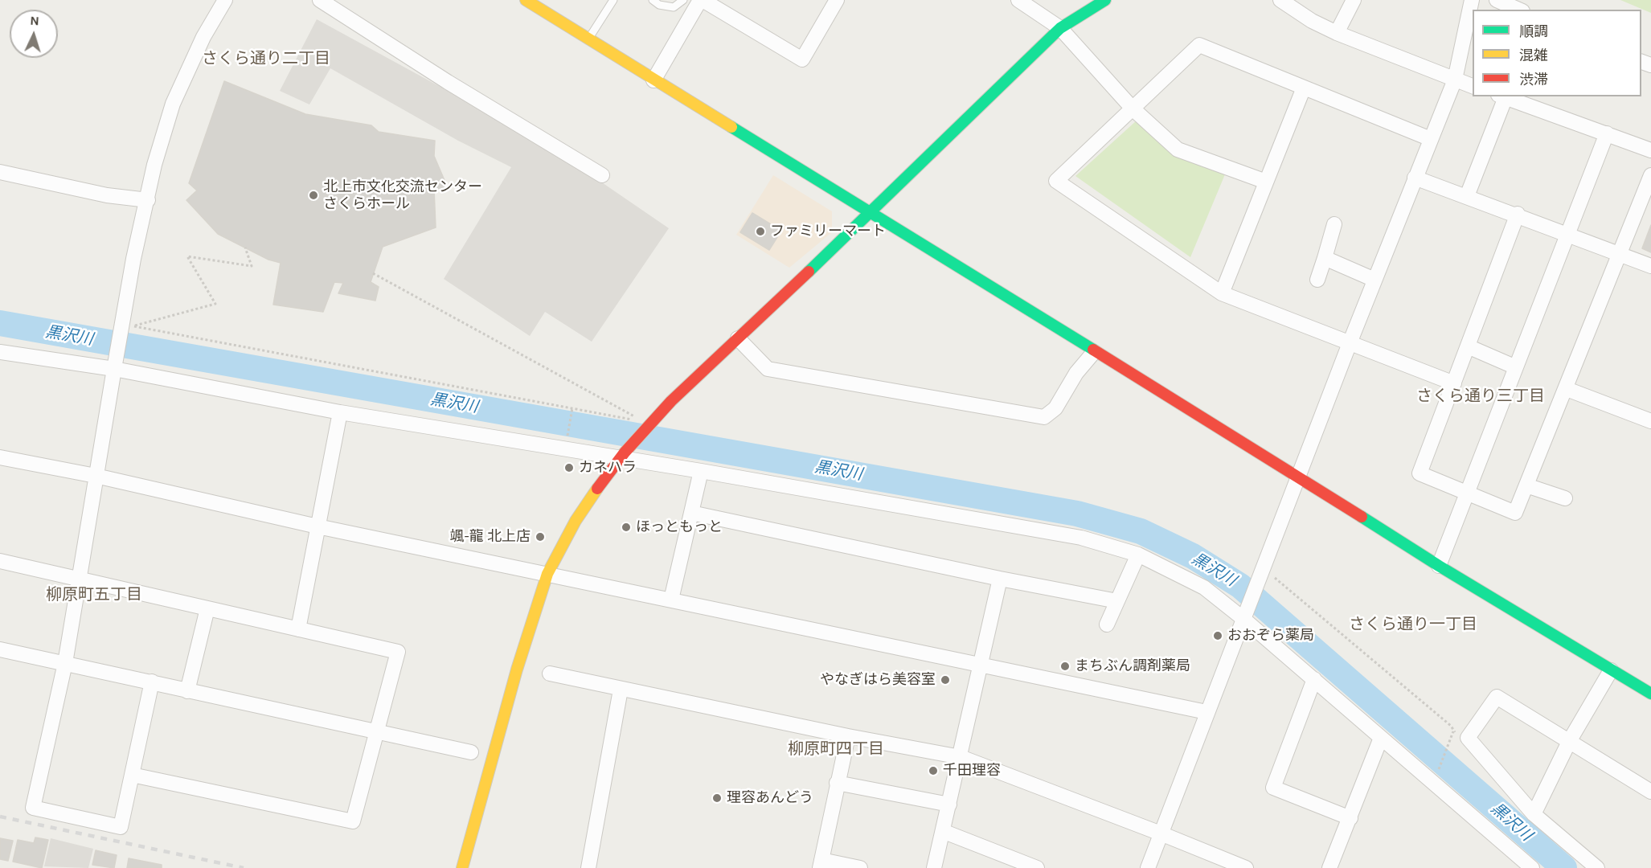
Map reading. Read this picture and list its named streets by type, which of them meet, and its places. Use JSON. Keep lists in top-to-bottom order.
{
  "districts": [
    "さくら通り二丁目",
    "さくら通り三丁目",
    "柳原町五丁目",
    "さくら通り一丁目",
    "柳原町四丁目"
  ],
  "water": ["黒沢川"],
  "places": [
    "北上市文化交流センター さくらホール",
    "ファミリーマート",
    "カネハラ",
    "ほっともっと",
    "颯-龍 北上店",
    "おおぞら薬局",
    "まちぶん調剤薬局",
    "やなぎはら美容室",
    "千田理容",
    "理容あんどう"
  ],
  "legend": ["順調", "混雑", "渋滞"],
  "north": "top"
}
